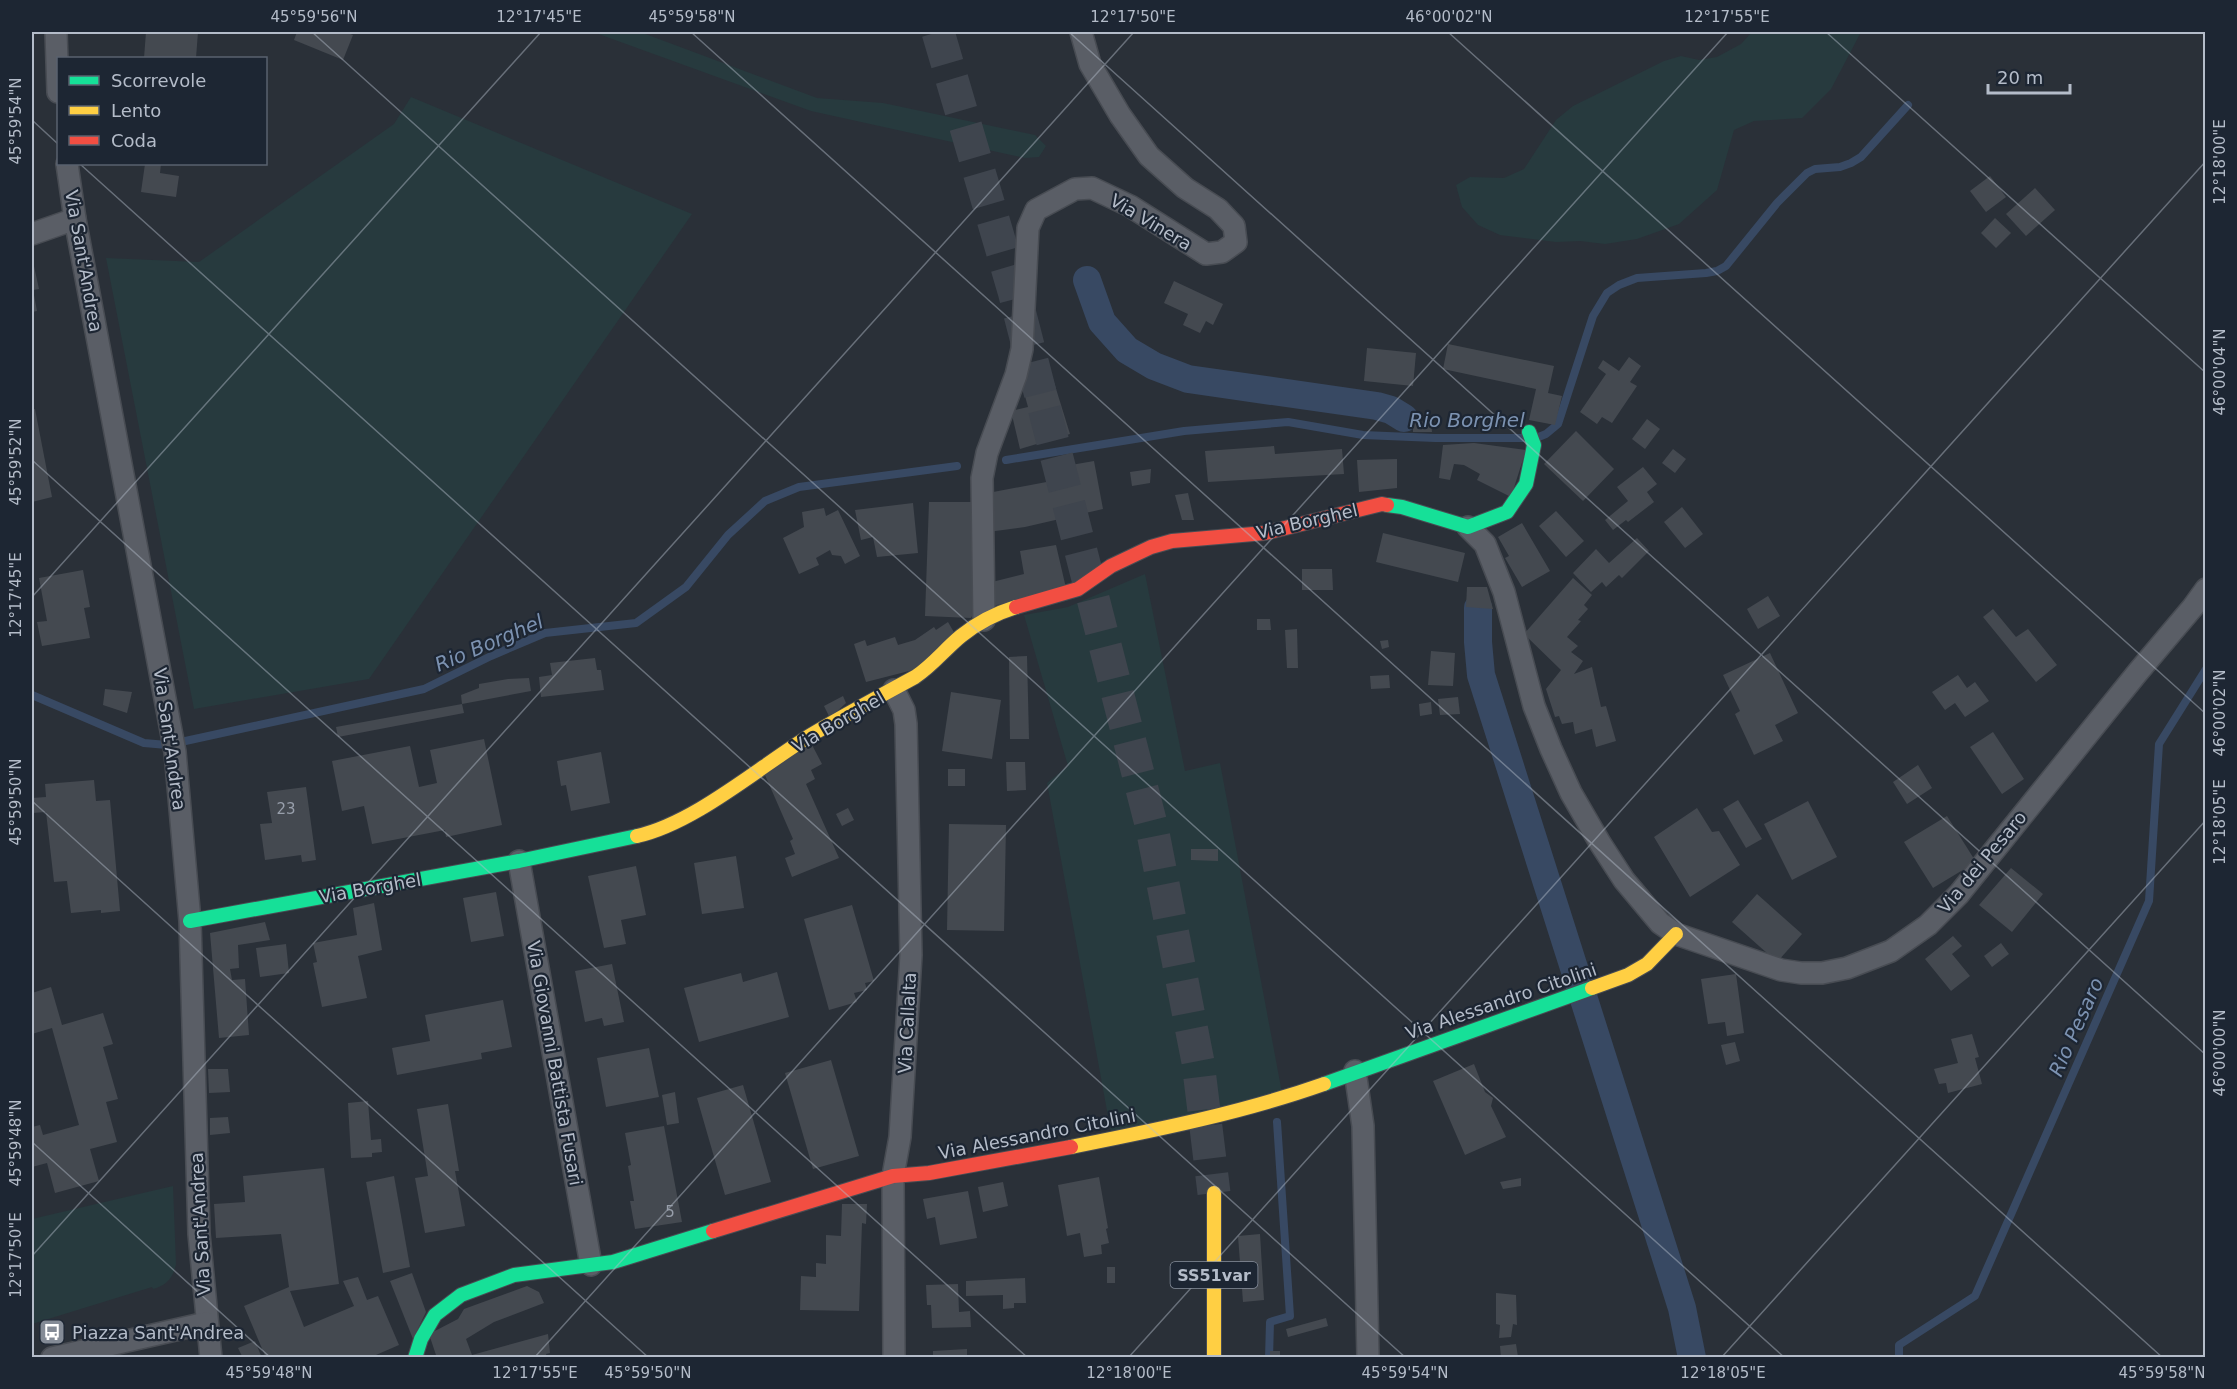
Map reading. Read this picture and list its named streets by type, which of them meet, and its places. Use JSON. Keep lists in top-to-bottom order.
{
  "streets": {
    "street": [
      "Via Vinera",
      "Via Sant'Andrea",
      "Via Borghel",
      "Via dei Pesaro",
      "Via Alessandro Citolini",
      "Via Callalta",
      "Via Giovanni Battista Fusari",
      "SS51var"
    ]
  },
  "crossings": [
    ["Via Vinera", "Via Borghel"],
    ["Via Sant'Andrea", "Via Borghel"],
    ["Via Borghel", "Via Callalta"],
    ["Via Borghel", "Via Giovanni Battista Fusari"],
    ["Via dei Pesaro", "Via Alessandro Citolini"],
    ["Via Alessandro Citolini", "Via Callalta"],
    ["Via Alessandro Citolini", "Via Giovanni Battista Fusari"]
  ],
  "water": ["Rio Borghel", "Rio Pesaro"],
  "places": {
    "bus stop": ["Piazza Sant'Andrea"]
  },
  "house_numbers": ["23", "5"],
  "legend": ["Scorrevole", "Lento", "Coda"],
  "scale_bar": "20 m",
  "coordinates": [
    "45°59'56\"N",
    "12°17'45\"E",
    "45°59'58\"N",
    "12°17'50\"E",
    "46°00'02\"N",
    "12°17'55\"E",
    "45°59'54\"N",
    "12°18'00\"E",
    "46°00'04\"N",
    "45°59'52\"N",
    "45°59'50\"N",
    "12°18'05\"E",
    "46°00'00\"N",
    "45°59'48\"N"
  ]
}
